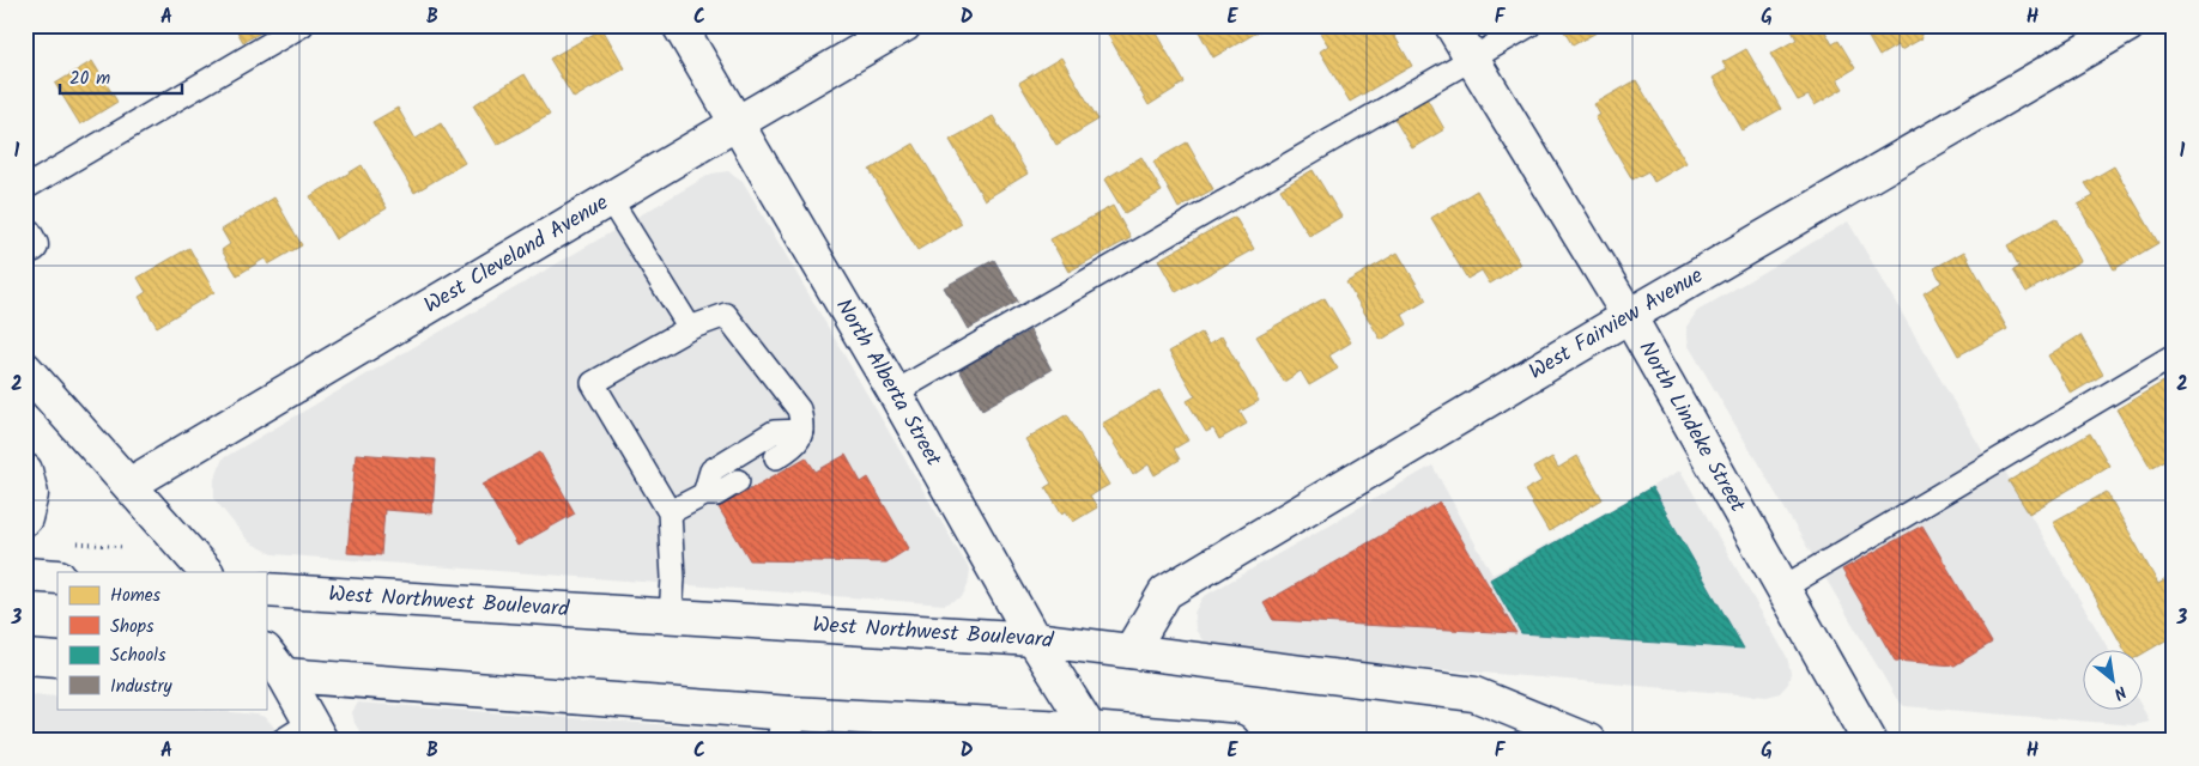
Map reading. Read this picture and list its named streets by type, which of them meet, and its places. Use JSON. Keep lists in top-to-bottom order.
{
  "streets": {
    "street": [
      "West Cleveland Avenue",
      "West Fairview Avenue",
      "North Alberta Street",
      "North Lindeke Street",
      "West Northwest Boulevard"
    ]
  },
  "crossings": [
    ["West Cleveland Avenue", "North Alberta Street"],
    ["West Fairview Avenue", "North Lindeke Street"],
    ["West Fairview Avenue", "West Northwest Boulevard"],
    ["North Alberta Street", "West Northwest Boulevard"]
  ],
  "legend": [
    "Homes",
    "Shops",
    "Schools",
    "Industry"
  ],
  "scale_bar": "20 m",
  "north": "bottom right",
  "grid": {
    "columns": [
      "A",
      "B",
      "C",
      "D",
      "E",
      "F",
      "G",
      "H"
    ],
    "rows": ["1", "2", "3"]
  }
}
